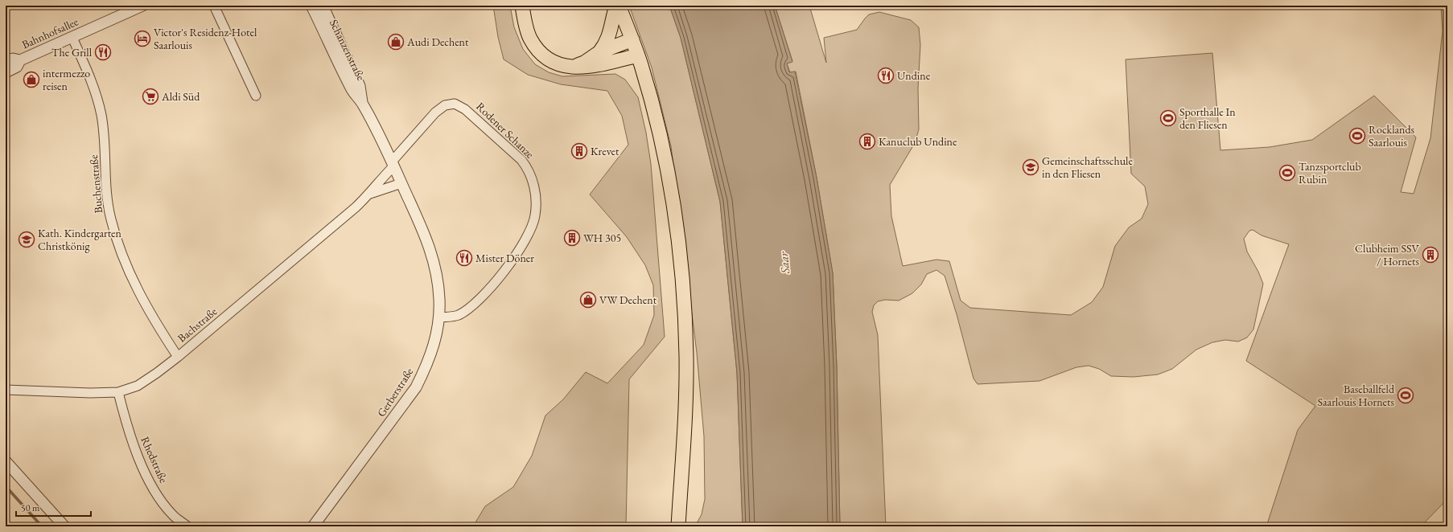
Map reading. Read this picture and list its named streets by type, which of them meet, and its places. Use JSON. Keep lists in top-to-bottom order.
{
  "streets": {
    "street": [
      "Bahnhofsallee",
      "Schanzenstraße",
      "Rodener Schanze",
      "Buchenstraße",
      "Bachstraße",
      "Gerberstraße",
      "Rhedstraße"
    ]
  },
  "crossings": [
    ["Bahnhofsallee", "Buchenstraße"],
    ["Schanzenstraße", "Rodener Schanze"],
    ["Schanzenstraße", "Bachstraße"],
    ["Schanzenstraße", "Gerberstraße"],
    ["Rodener Schanze", "Bachstraße"],
    ["Rodener Schanze", "Gerberstraße"],
    ["Buchenstraße", "Bachstraße"],
    ["Bachstraße", "Gerberstraße"],
    ["Bachstraße", "Rhedstraße"]
  ],
  "water": ["Saar"],
  "places": {
    "hotel": ["Victor's Residenz-Hotel Saarlouis"],
    "shop": ["Audi Dechent", "intermezzo reisen", "VW Dechent"],
    "restaurant": ["The Grill", "Undine", "Mister Döner"],
    "supermarket": ["Aldi Süd"],
    "sports": [
      "Sporthalle In den Fliesen",
      "Rocklands Saarlouis",
      "Tanzsportclub Rubin",
      "Baseballfeld Saarlouis Hornets"
    ],
    "building": [
      "Kanuclub Undine",
      "Krevet",
      "WH 305",
      "Clubheim SSV / Hornets"
    ],
    "school or university": ["Gemeinschaftsschule in den Fliesen", "Kath. Kindergarten Christkönig"]
  },
  "scale_bar": "50 m"
}
